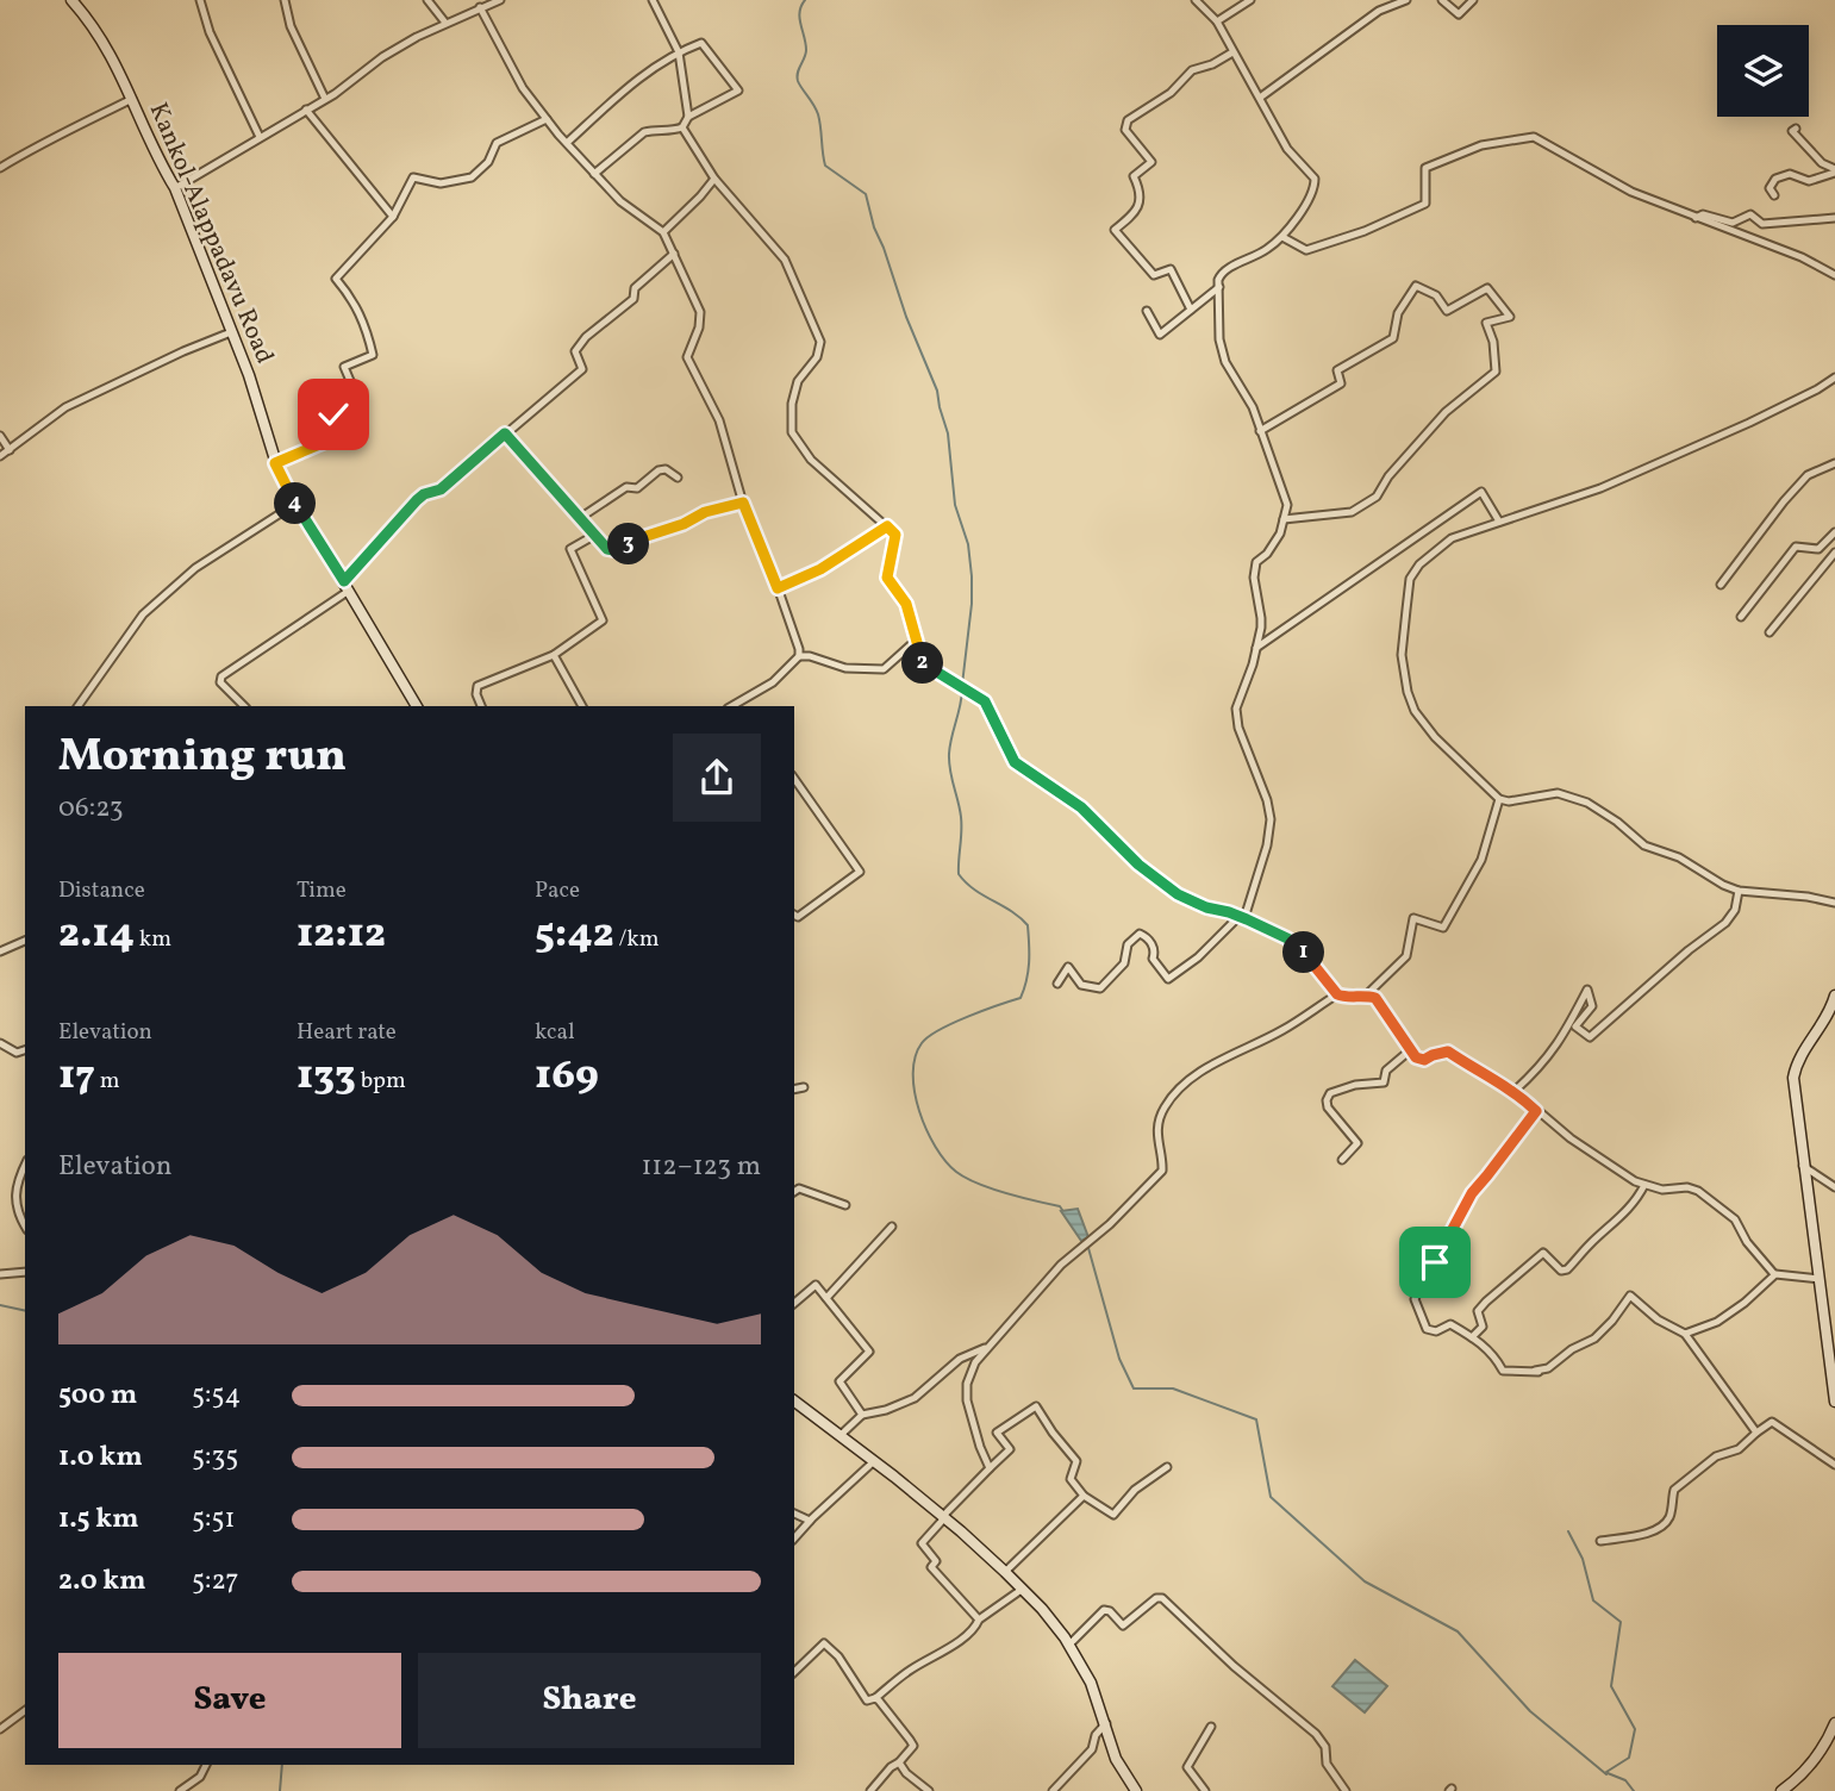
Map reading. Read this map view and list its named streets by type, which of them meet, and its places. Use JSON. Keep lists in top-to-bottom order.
{
  "streets": {
    "main road": ["Kankol-Alappadavu Road"]
  },
  "page": {
    "pins": [
      "4",
      "3",
      "2",
      "1"
    ],
    "heading": ["Morning run", "06:23"],
    "stats": [
      ["Distance", "2.14 km"],
      ["Time", "12:12"],
      ["Pace", "5:42 /km"],
      ["Elevation", "17 m"],
      ["Heart rate", "133 bpm"],
      ["kcal", "169"]
    ],
    "chart": ["Elevation", "112–123 m"],
    "list": [
      {
        "name": "500 m",
        "note": "5:54"
      },
      {
        "name": "1.0 km",
        "note": "5:35"
      },
      {
        "name": "1.5 km",
        "note": "5:51"
      },
      {
        "name": "2.0 km",
        "note": "5:27"
      }
    ],
    "buttons": ["Save", "Share"]
  }
}
